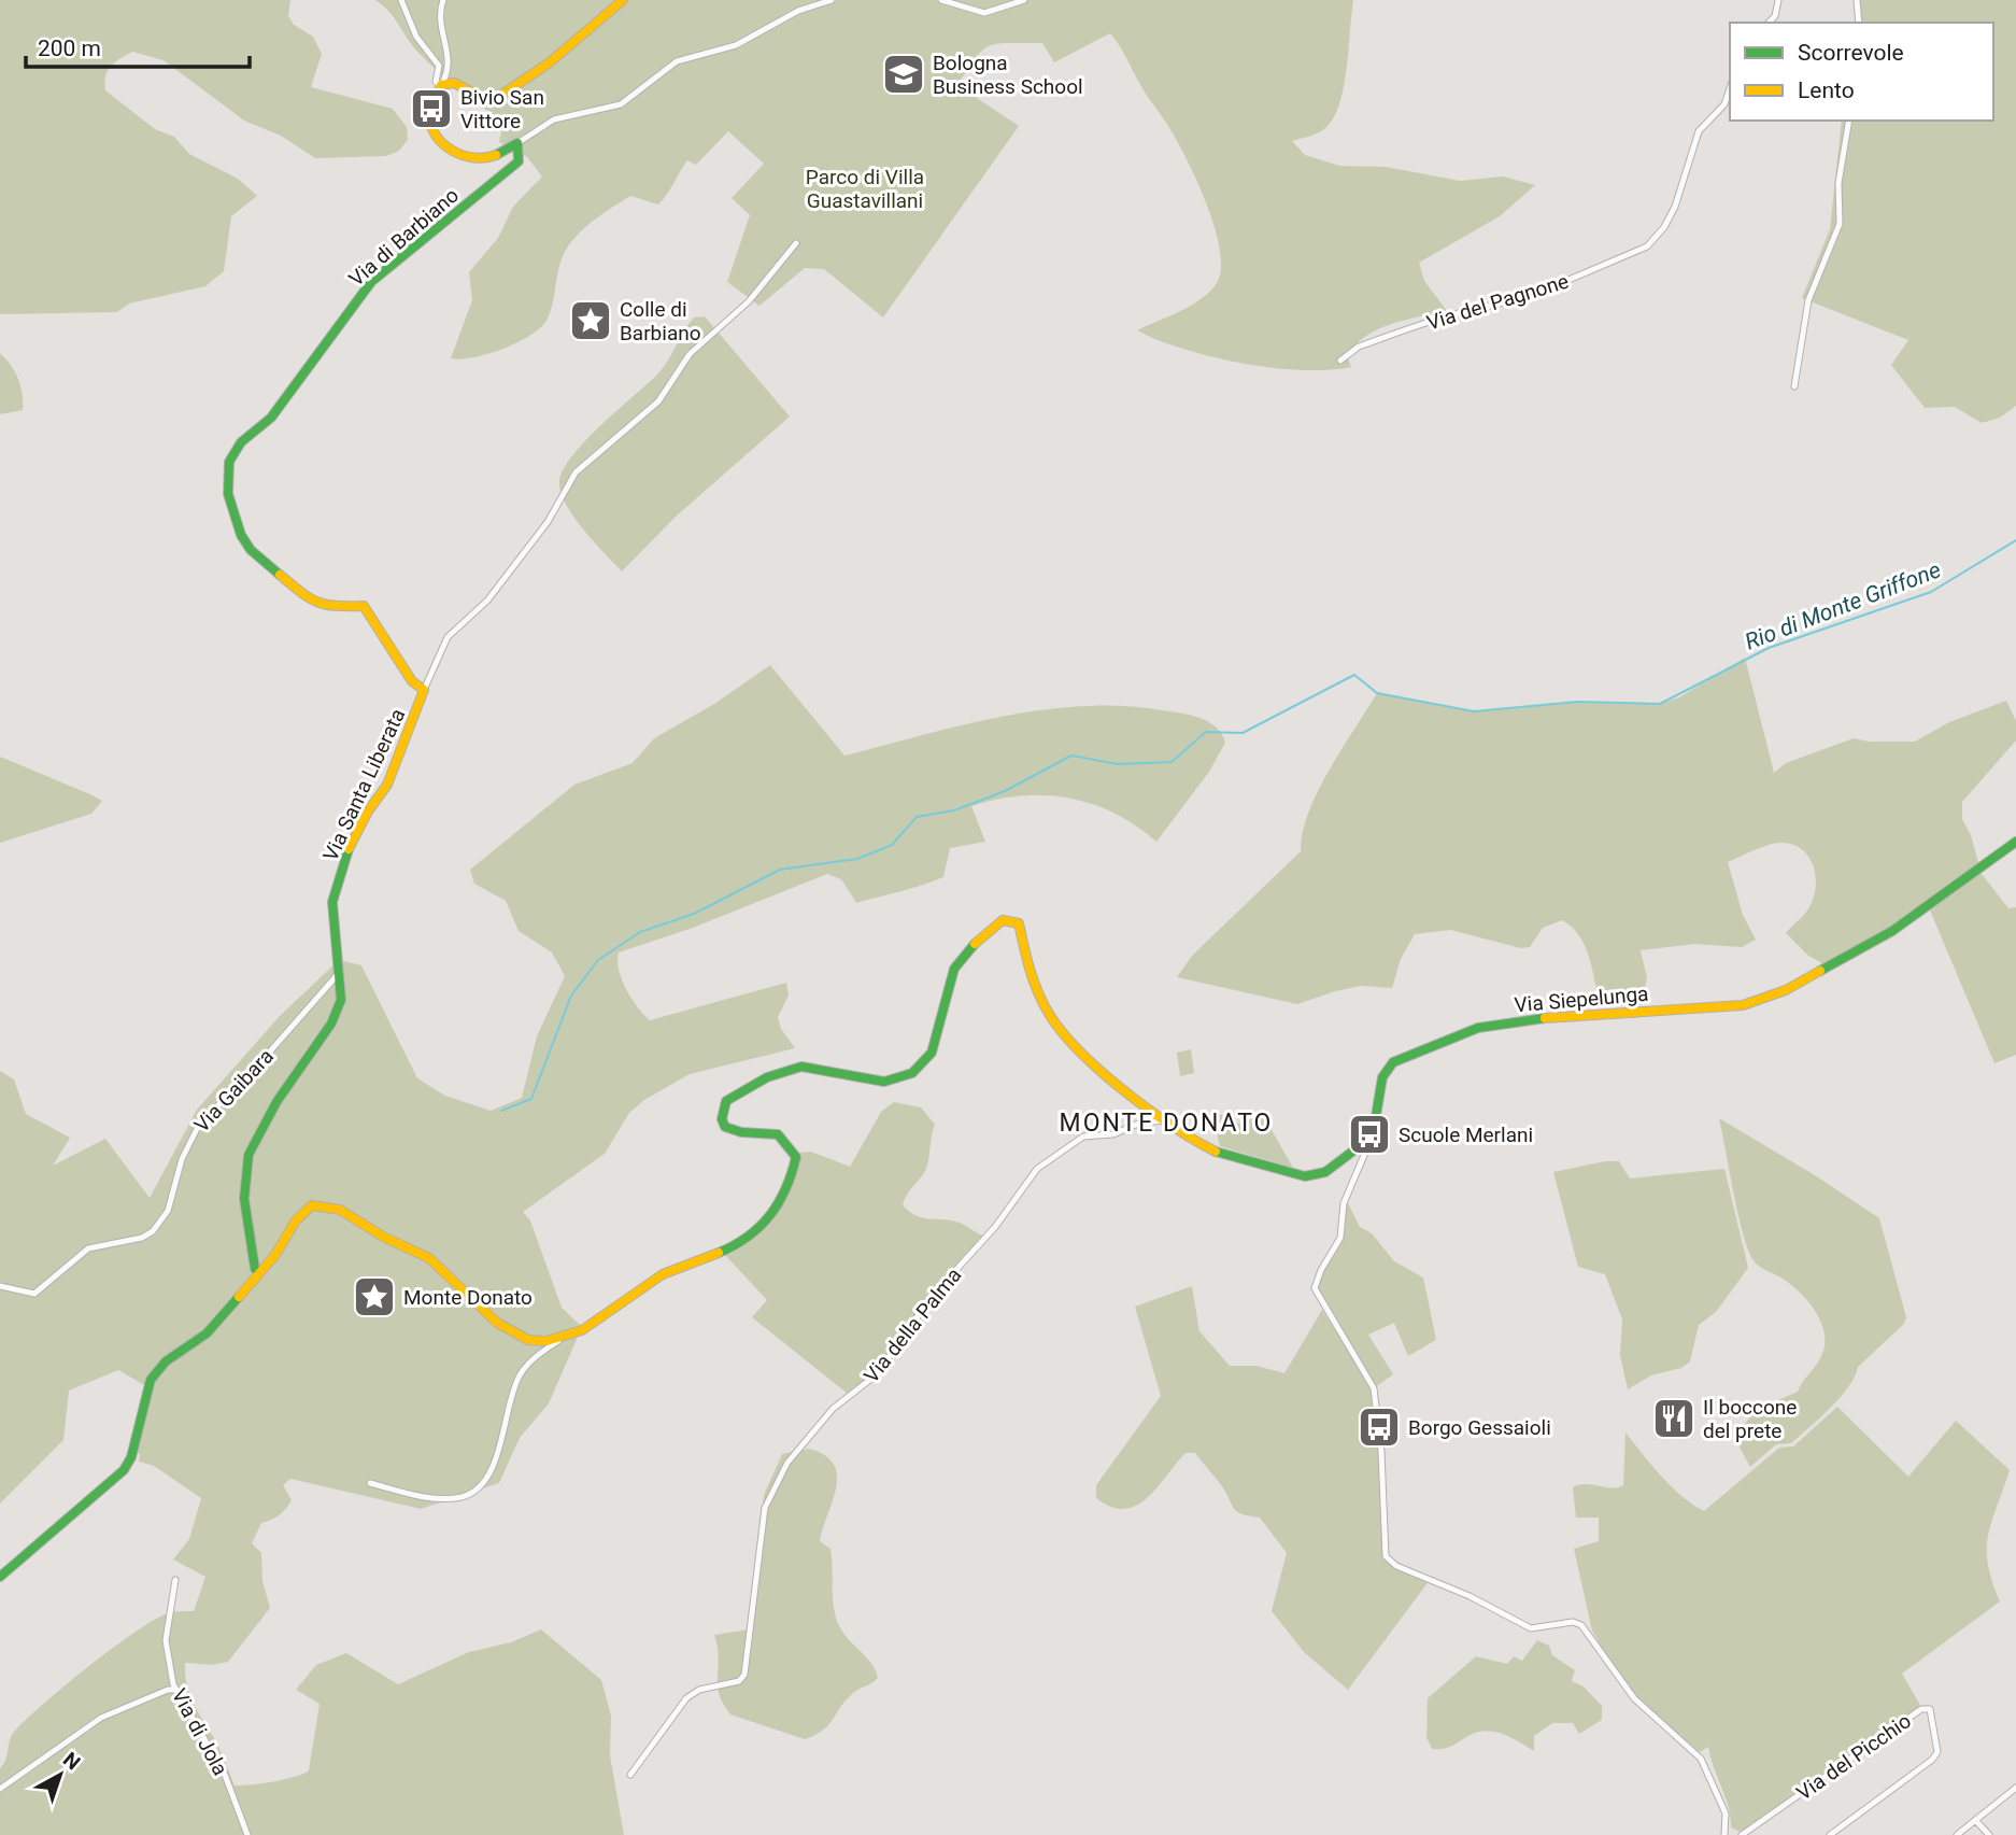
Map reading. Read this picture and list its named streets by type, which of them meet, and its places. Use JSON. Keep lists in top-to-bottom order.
{
  "streets": {
    "street": [
      "Via di Barbiano",
      "Via del Pagnone",
      "Via Santa Liberata",
      "Via Siepelunga",
      "Via Gaibara",
      "Via della Palma",
      "Via di Jola",
      "Via del Picchio"
    ]
  },
  "crossings": [
    ["Via di Barbiano", "Via Santa Liberata"],
    ["Via Santa Liberata", "Via Gaibara"]
  ],
  "districts": ["MONTE DONATO"],
  "water": ["Rio di Monte Griffone"],
  "parks": ["Parco di Villa Guastavillani"],
  "places": {
    "school or university": ["Bologna Business School"],
    "bus stop": ["Bivio San Vittore", "Scuole Merlani", "Borgo Gessaioli"],
    "place": ["Colle di Barbiano", "Monte Donato"],
    "restaurant": ["Il boccone del prete"]
  },
  "legend": ["Scorrevole", "Lento"],
  "scale_bar": "200 m",
  "north": "top right"
}
